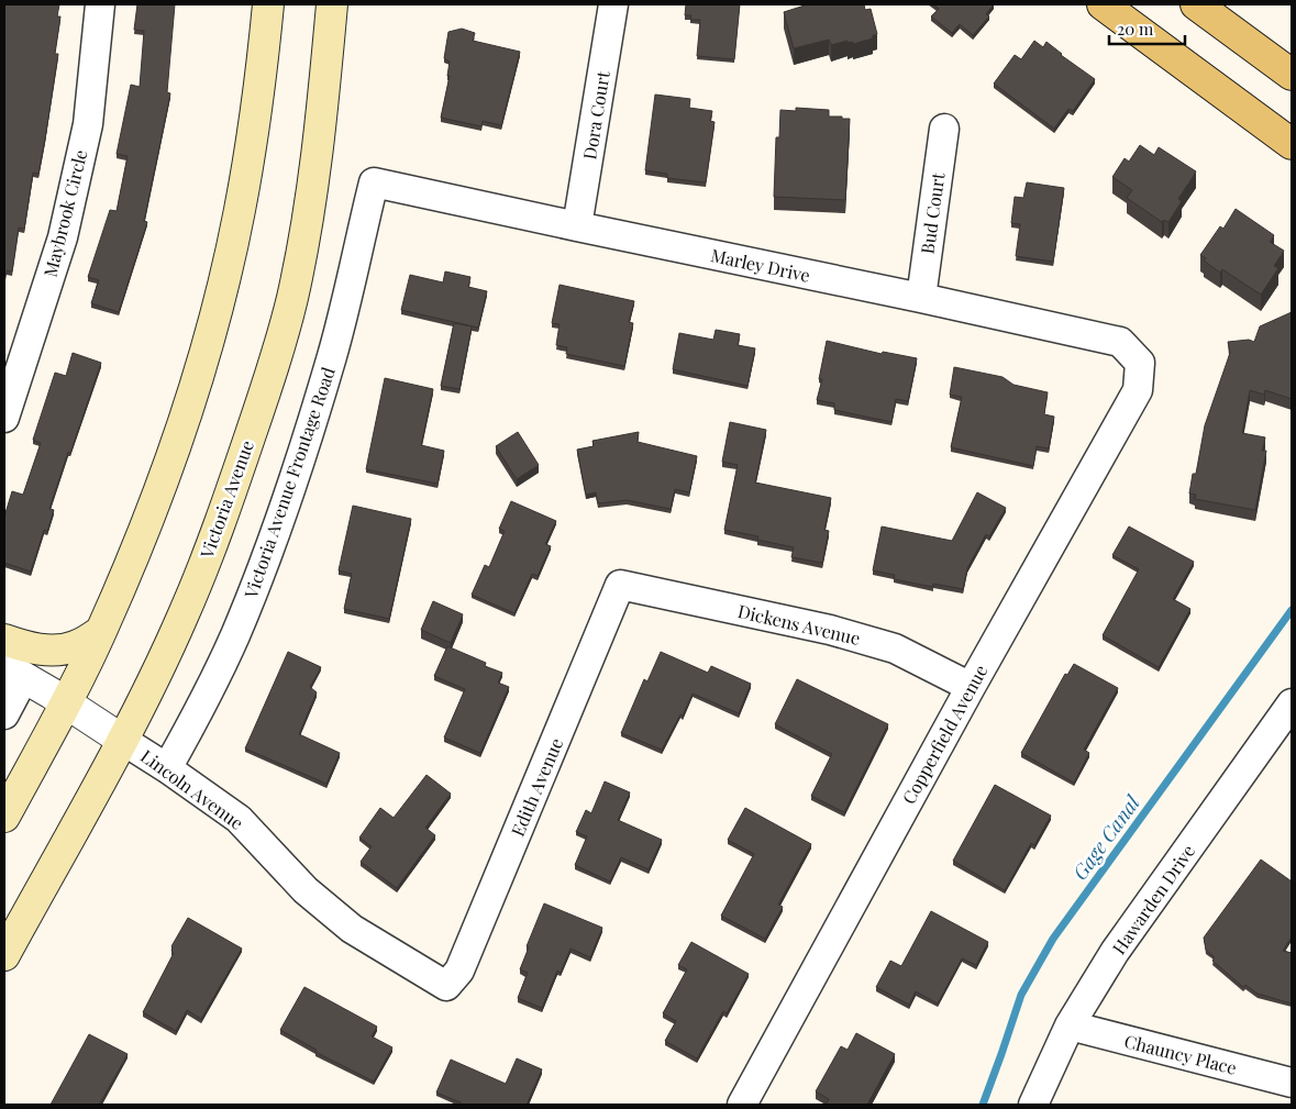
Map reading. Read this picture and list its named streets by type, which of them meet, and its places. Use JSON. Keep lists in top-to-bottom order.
{
  "streets": {
    "main road": ["Victoria Avenue"],
    "street": [
      "Dora Court",
      "Maybrook Circle",
      "Bud Court",
      "Marley Drive",
      "Victoria Avenue Frontage Road",
      "Dickens Avenue",
      "Copperfield Avenue",
      "Edith Avenue",
      "Lincoln Avenue",
      "Hawarden Drive",
      "Chauncy Place"
    ]
  },
  "crossings": [
    ["Dora Court", "Marley Drive"],
    ["Bud Court", "Marley Drive"],
    ["Marley Drive", "Victoria Avenue Frontage Road"],
    ["Marley Drive", "Copperfield Avenue"],
    ["Victoria Avenue Frontage Road", "Lincoln Avenue"],
    ["Victoria Avenue", "Lincoln Avenue"],
    ["Dickens Avenue", "Copperfield Avenue"],
    ["Dickens Avenue", "Edith Avenue"],
    ["Edith Avenue", "Lincoln Avenue"],
    ["Hawarden Drive", "Chauncy Place"]
  ],
  "water": ["Gage Canal"],
  "scale_bar": "20 m"
}
